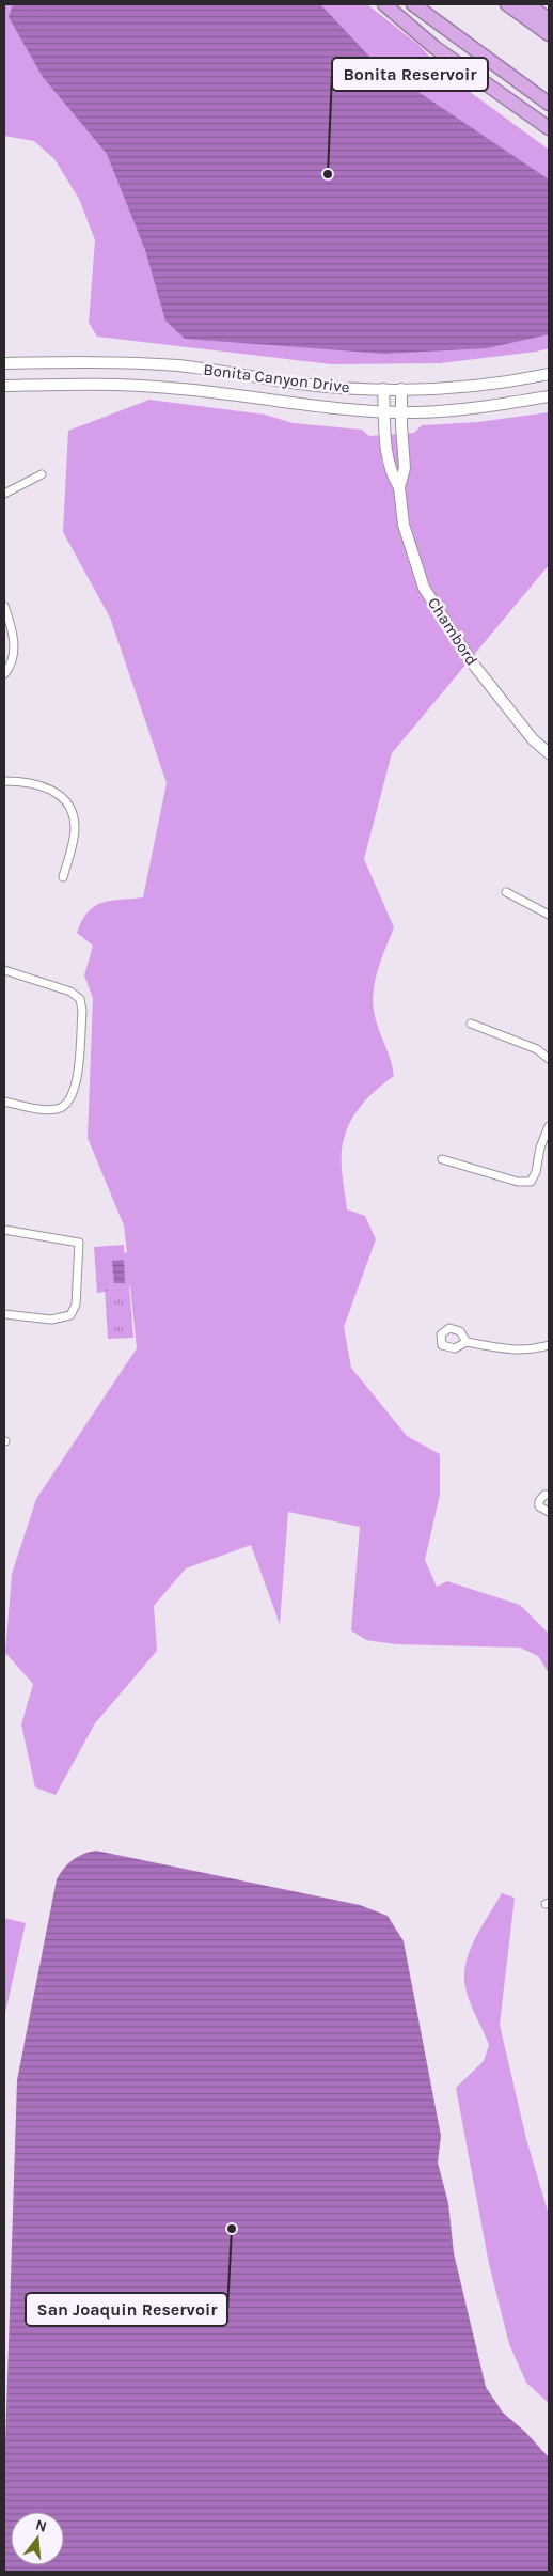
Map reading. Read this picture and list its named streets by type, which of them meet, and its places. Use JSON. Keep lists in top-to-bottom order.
{
  "streets": {
    "main road": ["Bonita Canyon Drive", "Chambord"]
  },
  "crossings": [
    ["Bonita Canyon Drive", "Chambord"]
  ],
  "places": ["Bonita Reservoir", "San Joaquin Reservoir"],
  "north": "top"
}
